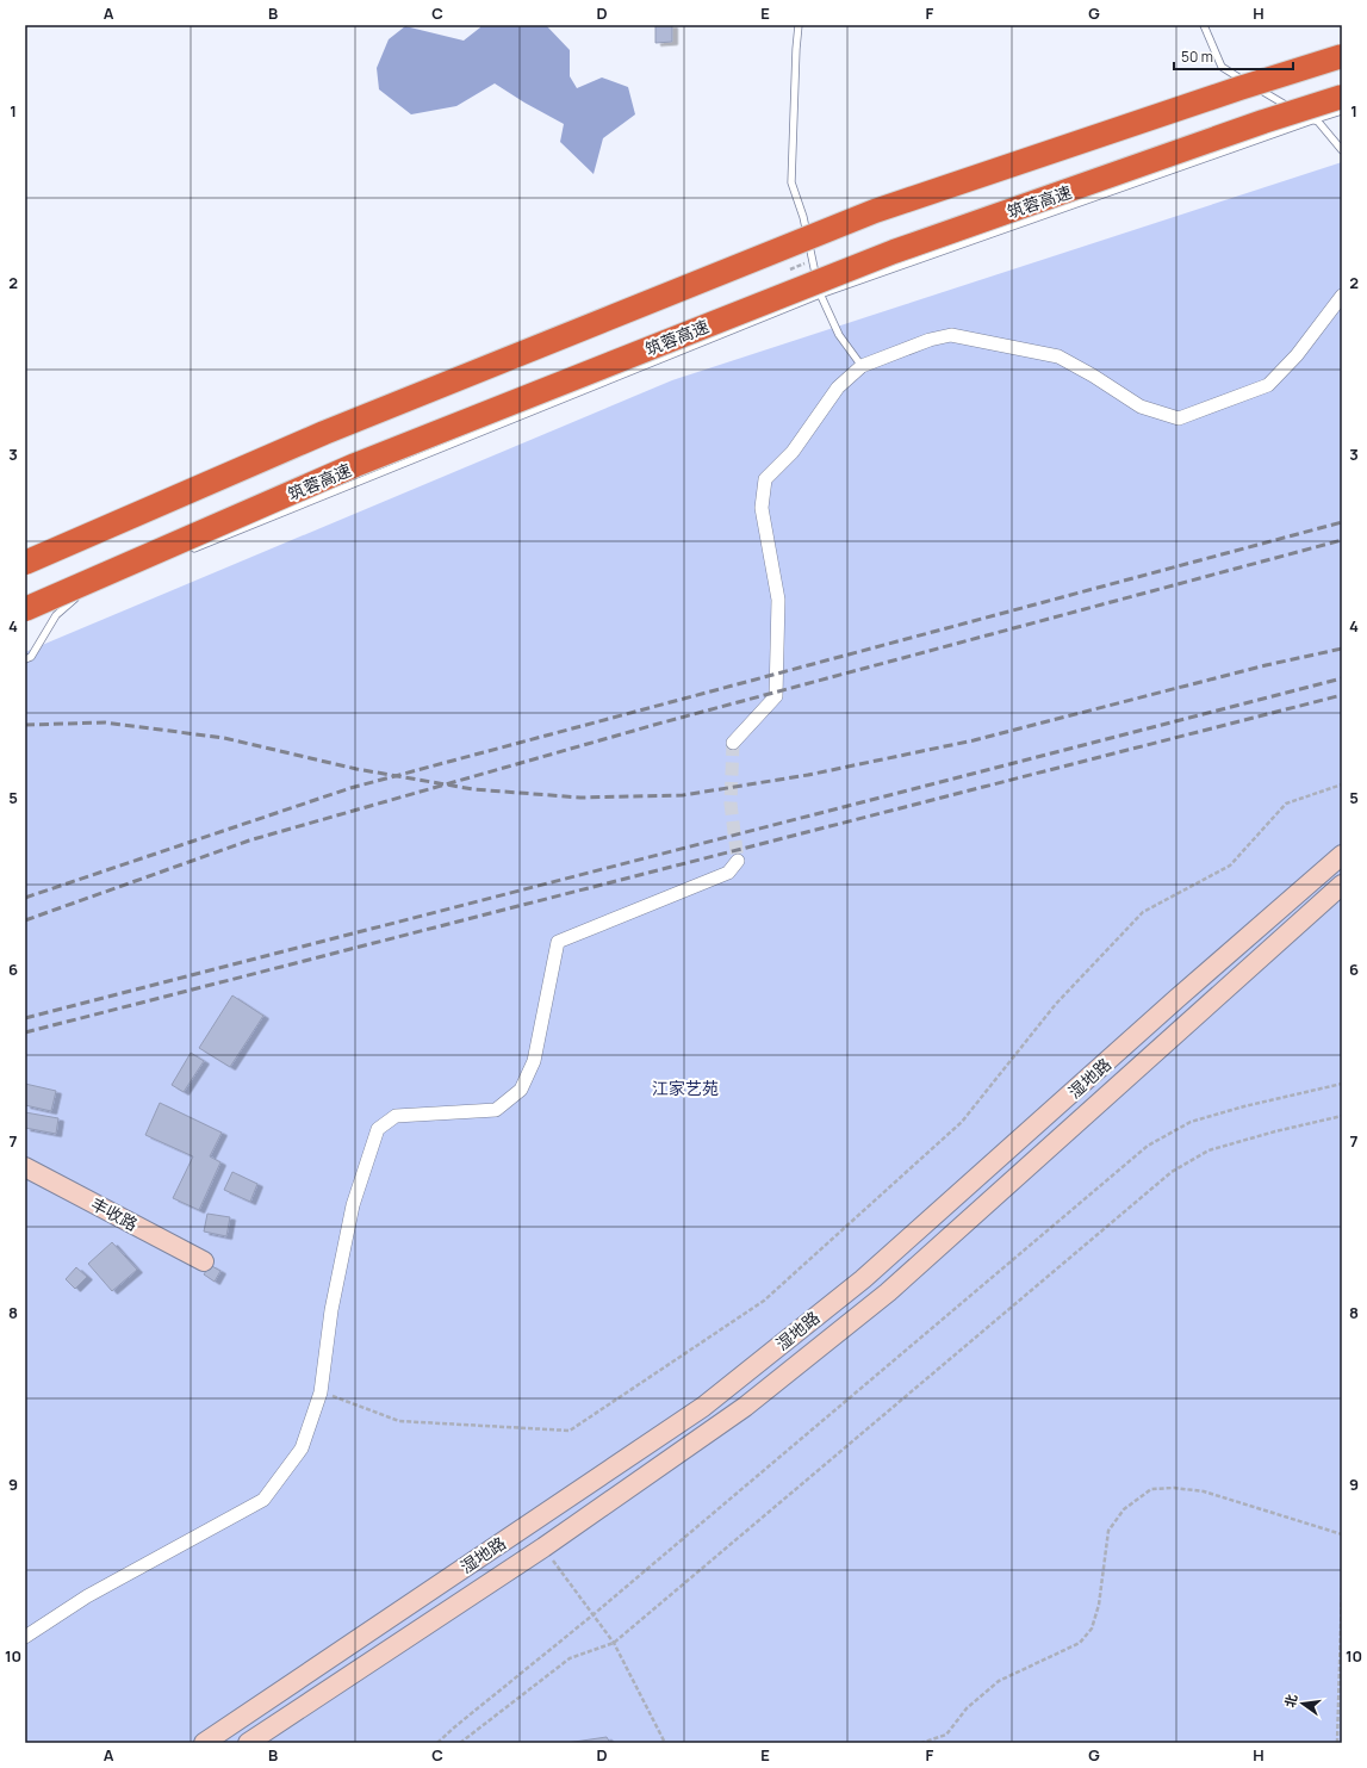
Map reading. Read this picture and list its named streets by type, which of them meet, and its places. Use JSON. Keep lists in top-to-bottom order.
{
  "streets": {
    "highway": ["筑蓉高速"],
    "street": ["湿地路", "丰收路"]
  },
  "parks": ["江家艺苑"],
  "scale_bar": "50 m",
  "north": "left",
  "grid": {
    "columns": [
      "A",
      "B",
      "C",
      "D",
      "E",
      "F",
      "G",
      "H"
    ],
    "rows": [
      "1",
      "2",
      "3",
      "4",
      "5",
      "6",
      "7",
      "8",
      "9",
      "10"
    ]
  }
}
